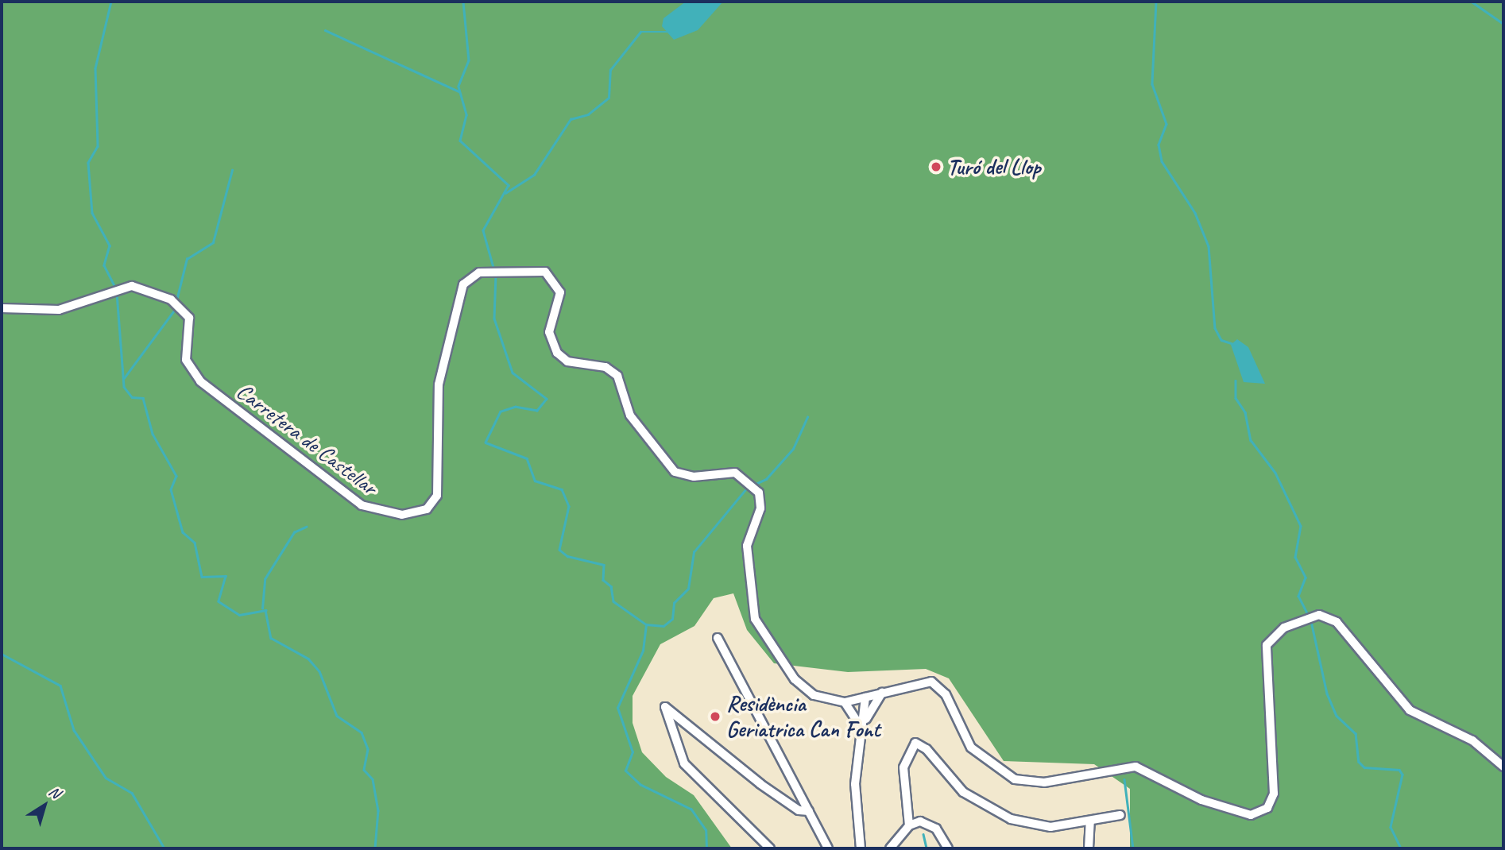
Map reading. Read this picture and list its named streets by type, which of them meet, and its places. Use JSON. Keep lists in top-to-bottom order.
{
  "streets": {
    "street": ["Carretera de Castellar"]
  },
  "places": ["Turó del Llop", "Residència Geriatrica Can Font"],
  "north": "top right"
}
